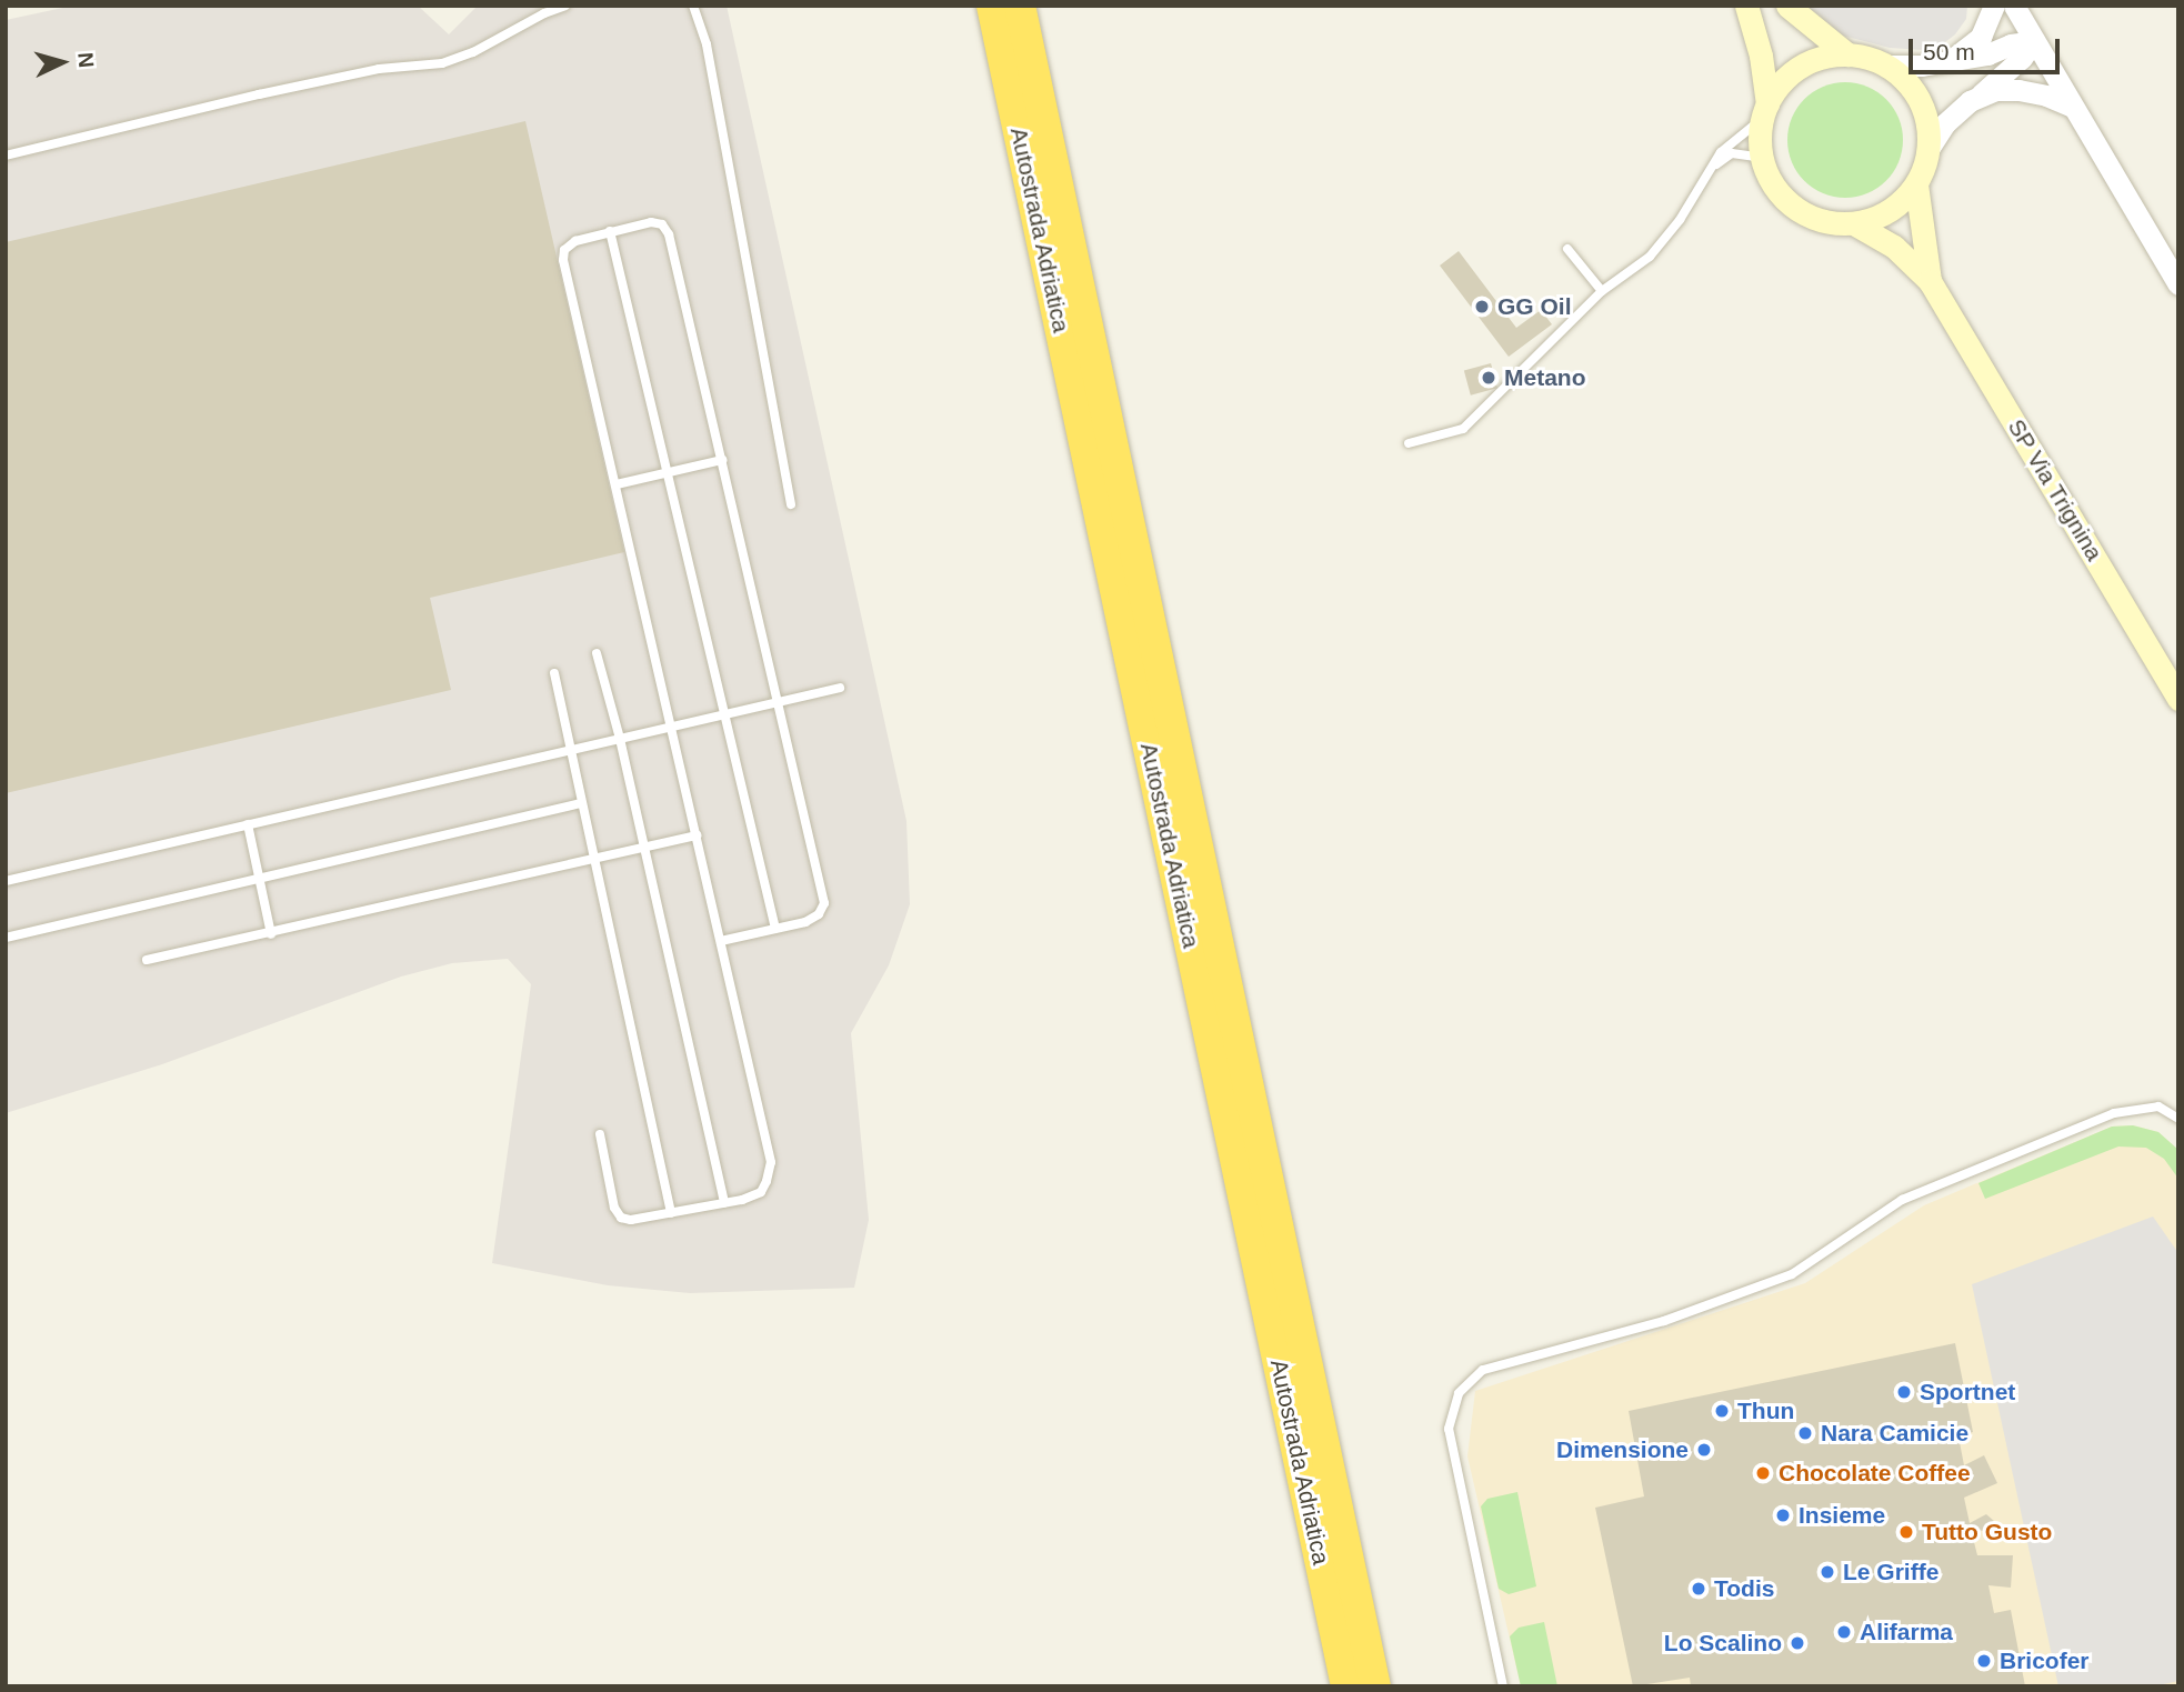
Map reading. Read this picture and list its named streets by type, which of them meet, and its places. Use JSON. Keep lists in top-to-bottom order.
{
  "streets": {
    "highway": ["Autostrada Adriatica"],
    "main road": ["SP Via Trignina"]
  },
  "places": [
    "GG Oil",
    "Metano",
    "Sportnet",
    "Thun",
    "Nara Camicie",
    "Dimensione",
    "Chocolate Coffee",
    "Insieme",
    "Tutto Gusto",
    "Le Griffe",
    "Todis",
    "Alifarma",
    "Lo Scalino",
    "Bricofer"
  ],
  "scale_bar": "50 m",
  "north": "right"
}
